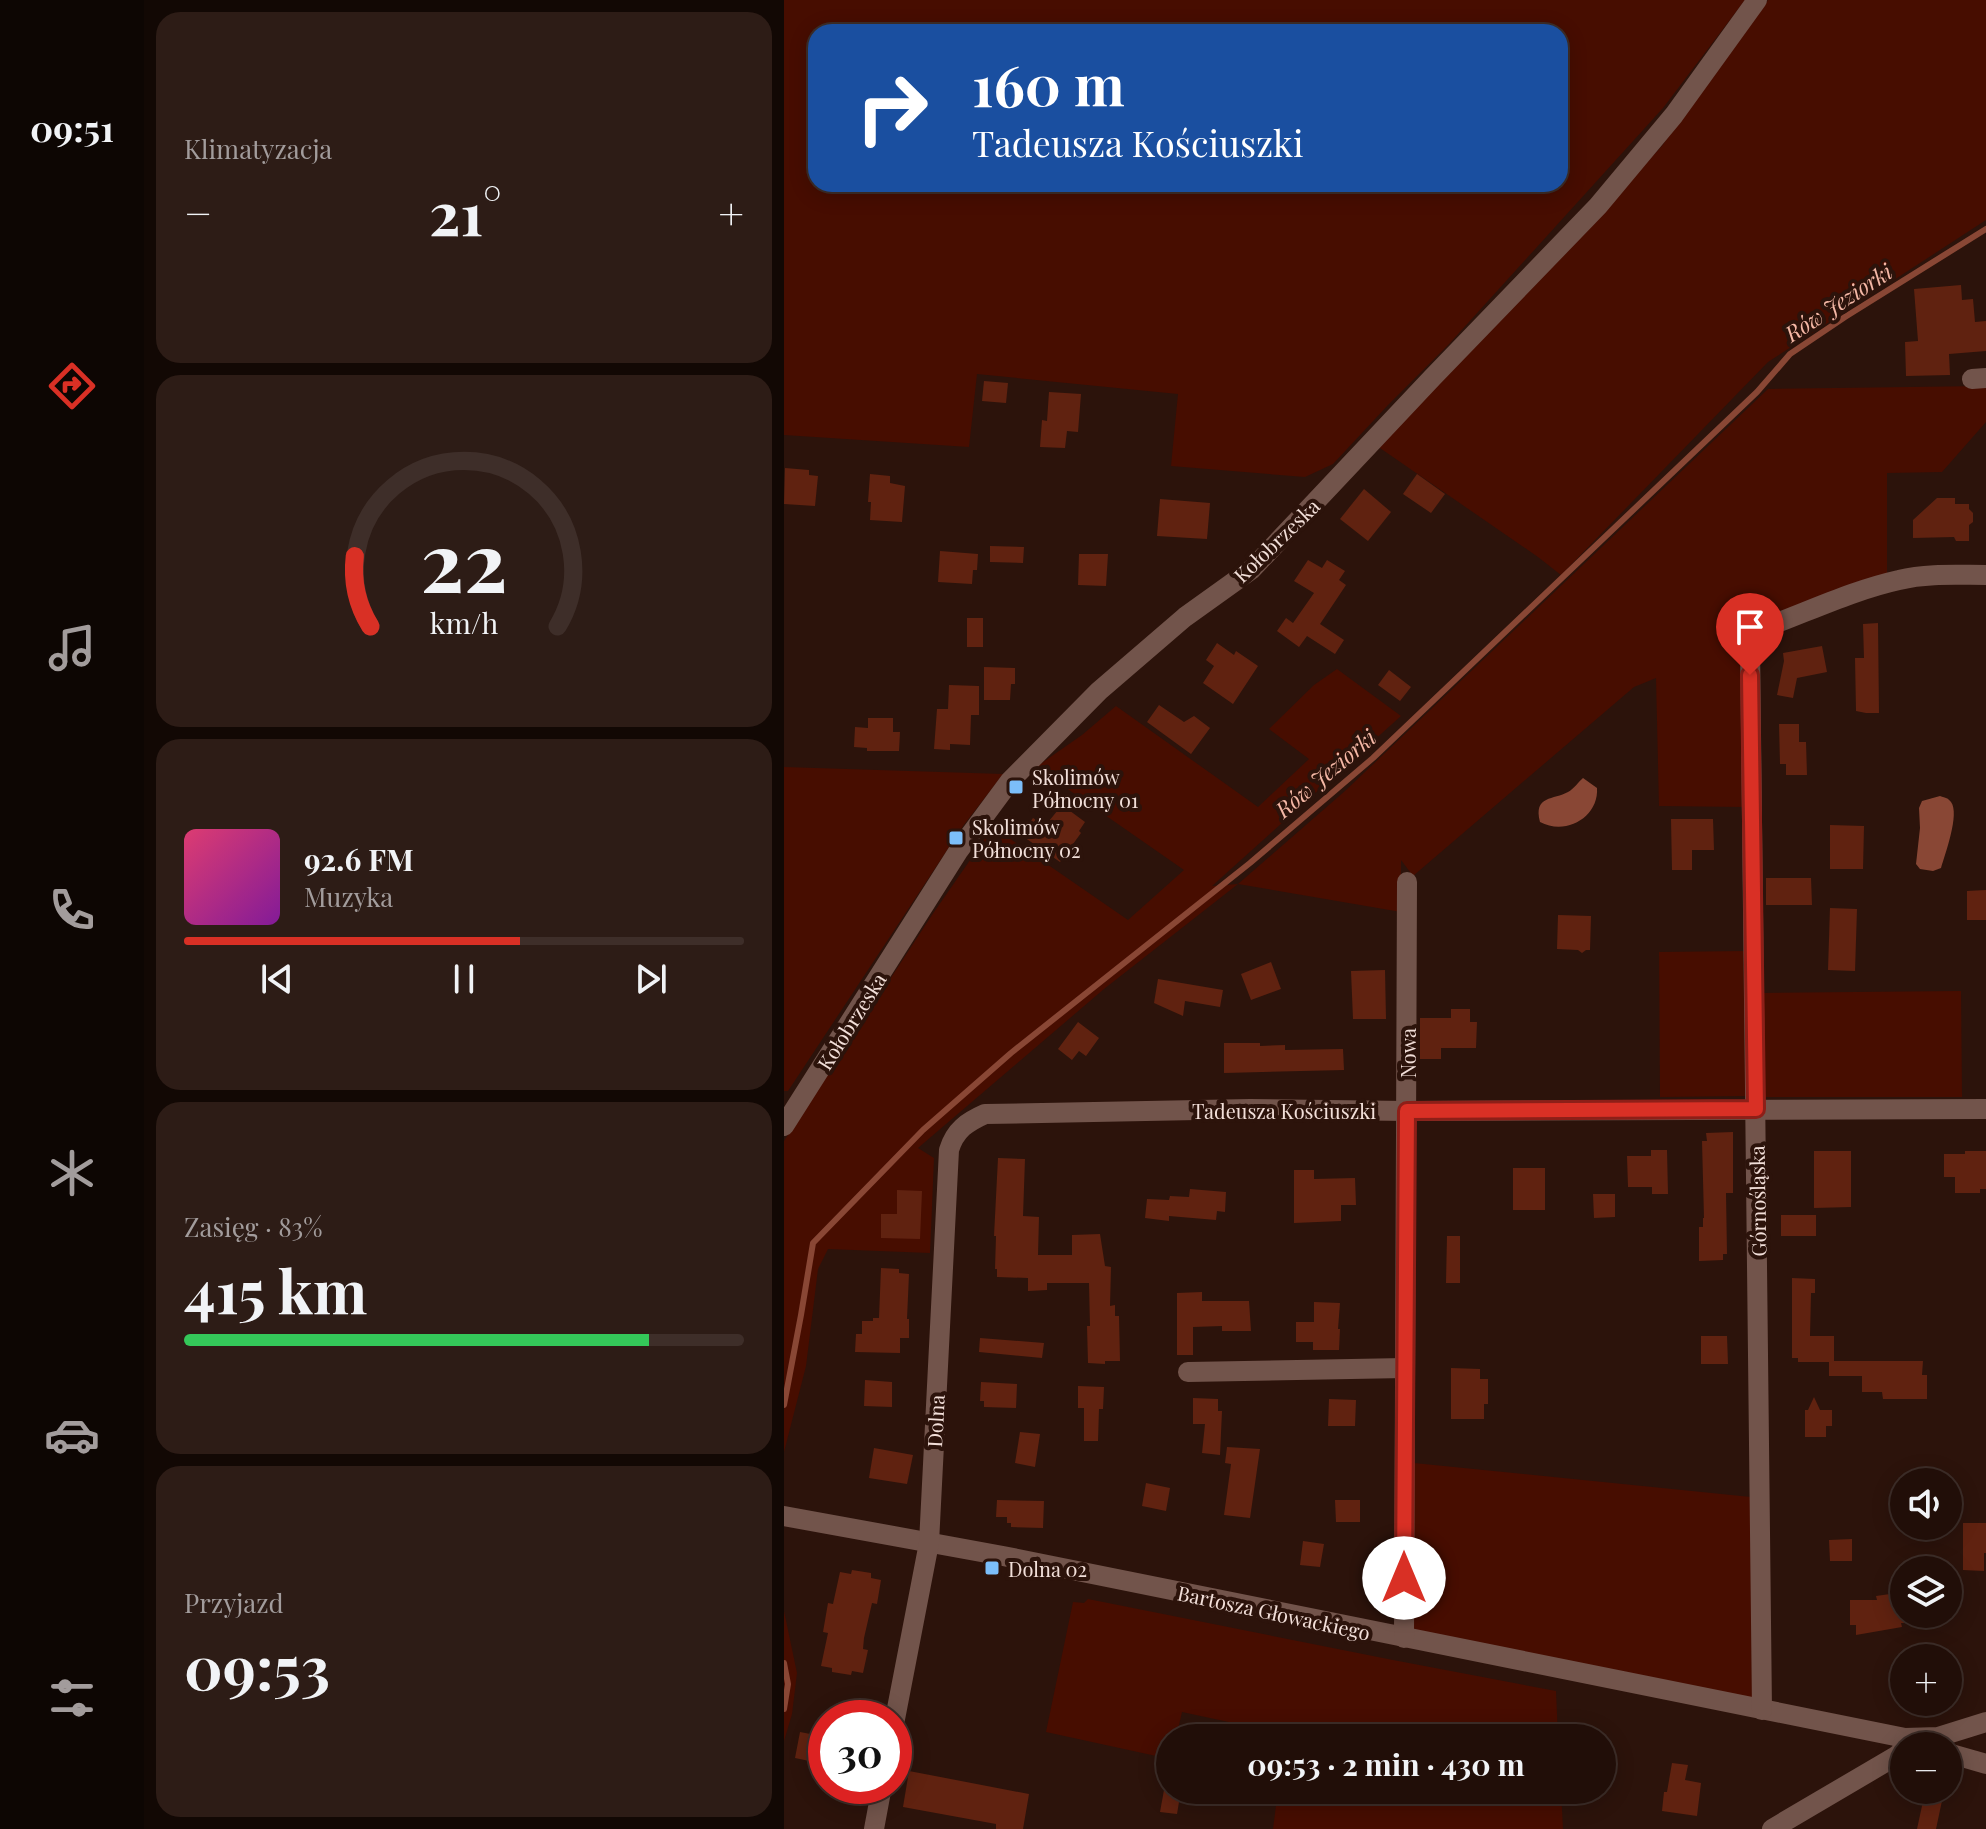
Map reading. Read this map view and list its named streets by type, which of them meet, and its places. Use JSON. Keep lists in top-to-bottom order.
{
  "streets": {
    "street": [
      "Kołobrzeska",
      "Nowa",
      "Tadeusza Kościuszki",
      "Górnośląska",
      "Dolna",
      "Bartosza Głowackiego"
    ]
  },
  "crossings": [
    ["Nowa", "Tadeusza Kościuszki"],
    ["Nowa", "Bartosza Głowackiego"],
    ["Tadeusza Kościuszki", "Górnośląska"],
    ["Tadeusza Kościuszki", "Dolna"],
    ["Górnośląska", "Bartosza Głowackiego"],
    ["Dolna", "Bartosza Głowackiego"]
  ],
  "water": ["Rów Jeziorki"],
  "places": {
    "transit": ["Skolimów Północny 01", "Skolimów Północny 02", "Dolna 02"]
  },
  "page": {
    "tabs": "09:51",
    "tile": [
      "Klimatyzacja",
      ["Zasięg · 83%", "415 km"],
      ["Przyjazd", "09:53"]
    ],
    "turn": ["160 m", "Tadeusza Kościuszki"],
    "heat": ["−", "21°", "+"],
    "song": ["92.6 FM", "Muzyka"],
    "map_buttons": ["+", "−"],
    "limit": "30",
    "trip": "09:53 · 2 min · 430 m",
    "gauge": ["22", "km/h"]
  }
}
